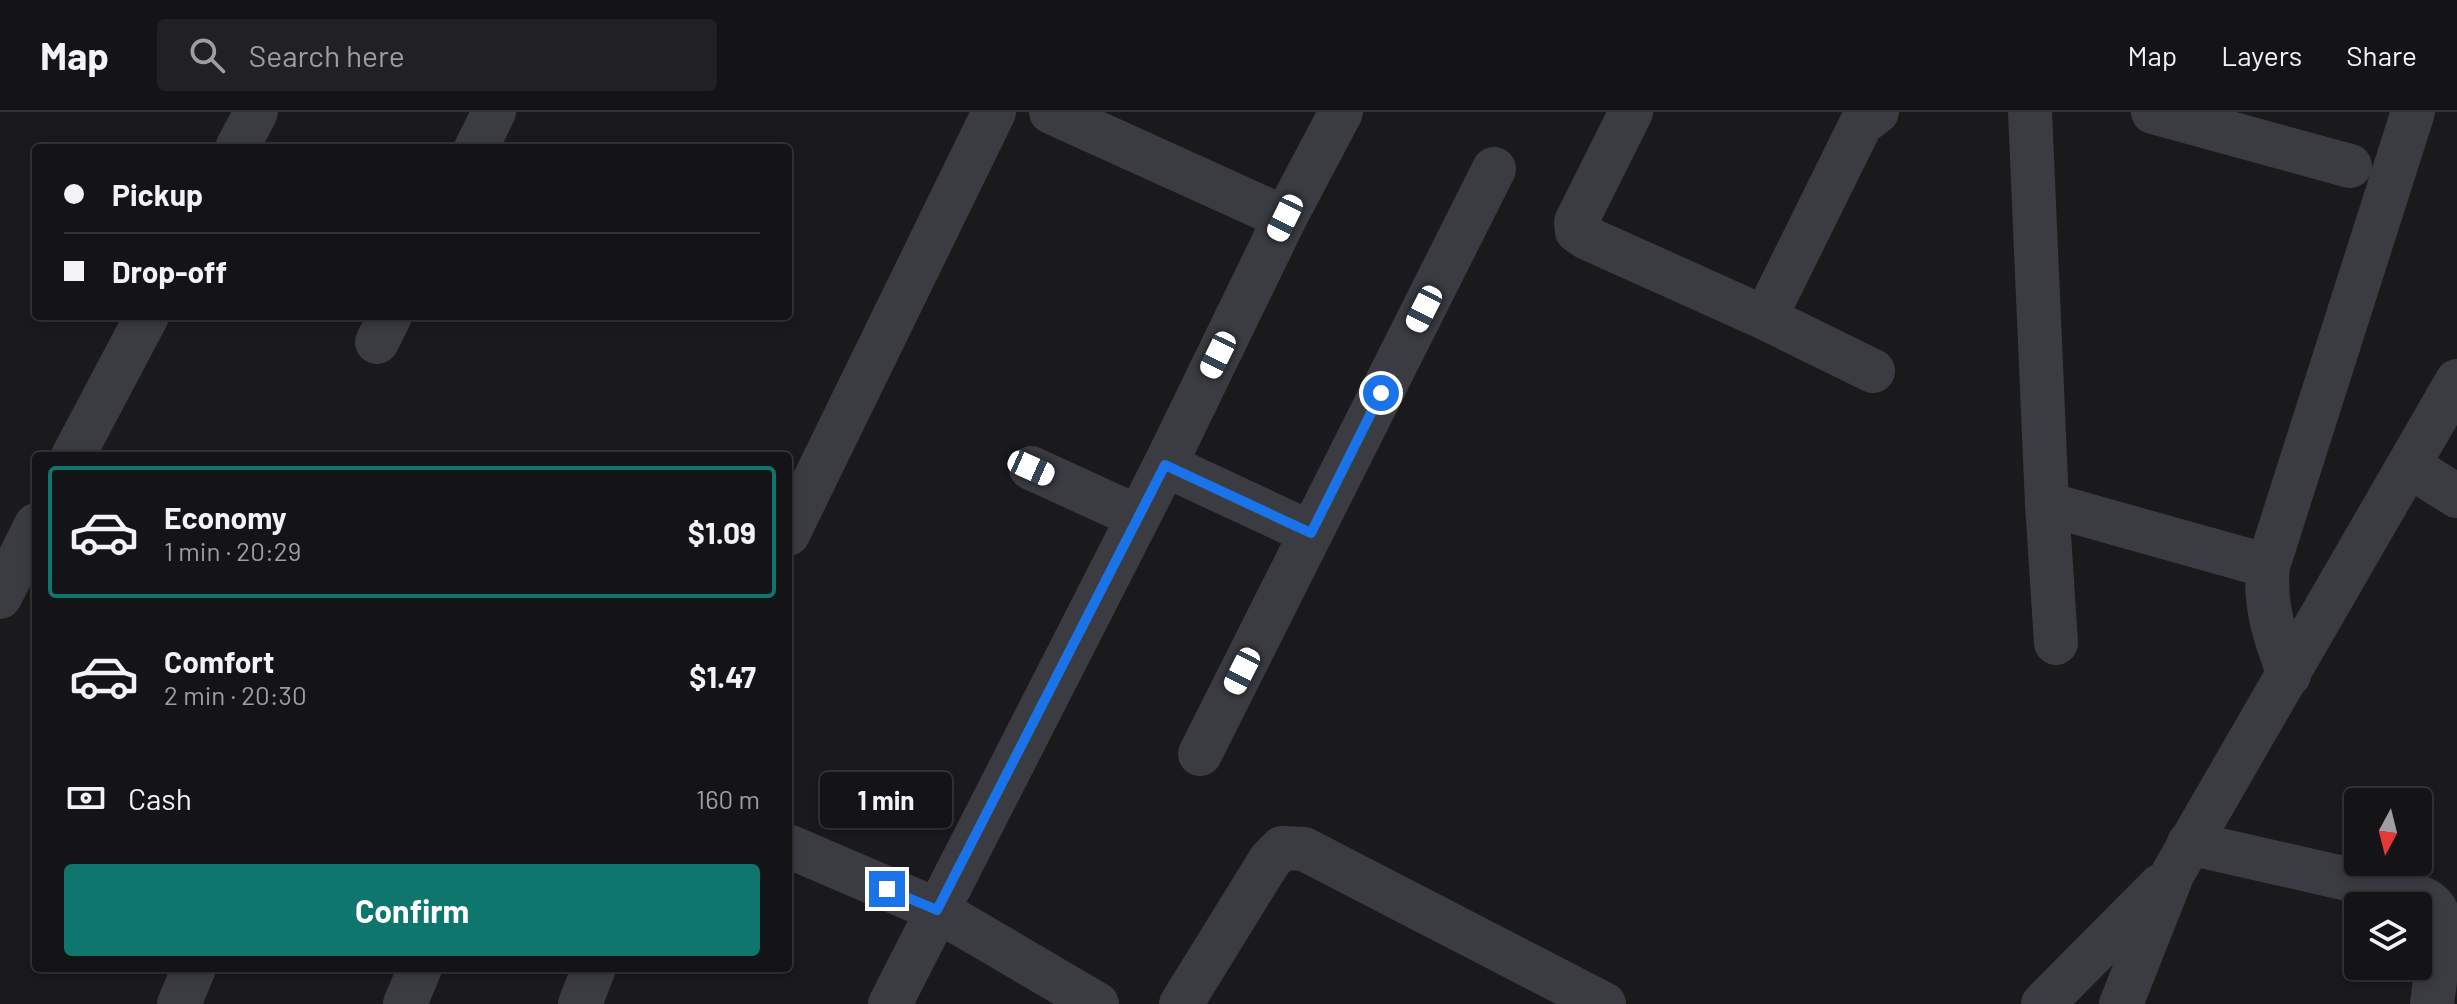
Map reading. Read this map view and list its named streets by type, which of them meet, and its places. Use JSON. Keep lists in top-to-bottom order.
{
  "north": "bottom",
  "page": {
    "header": "Map",
    "search": "Search here",
    "nav": ["Map", "Layers", "Share"],
    "banner": ["Pickup", "Drop-off"],
    "list": [
      {
        "name": "Economy",
        "note": "1 min · 20:29",
        "value": "$1.09"
      },
      {
        "name": "Comfort",
        "note": "2 min · 20:30",
        "value": "$1.47"
      }
    ],
    "pay": ["Cash", "160 m"],
    "bubble": "1 min",
    "buttons": "Confirm"
  }
}
